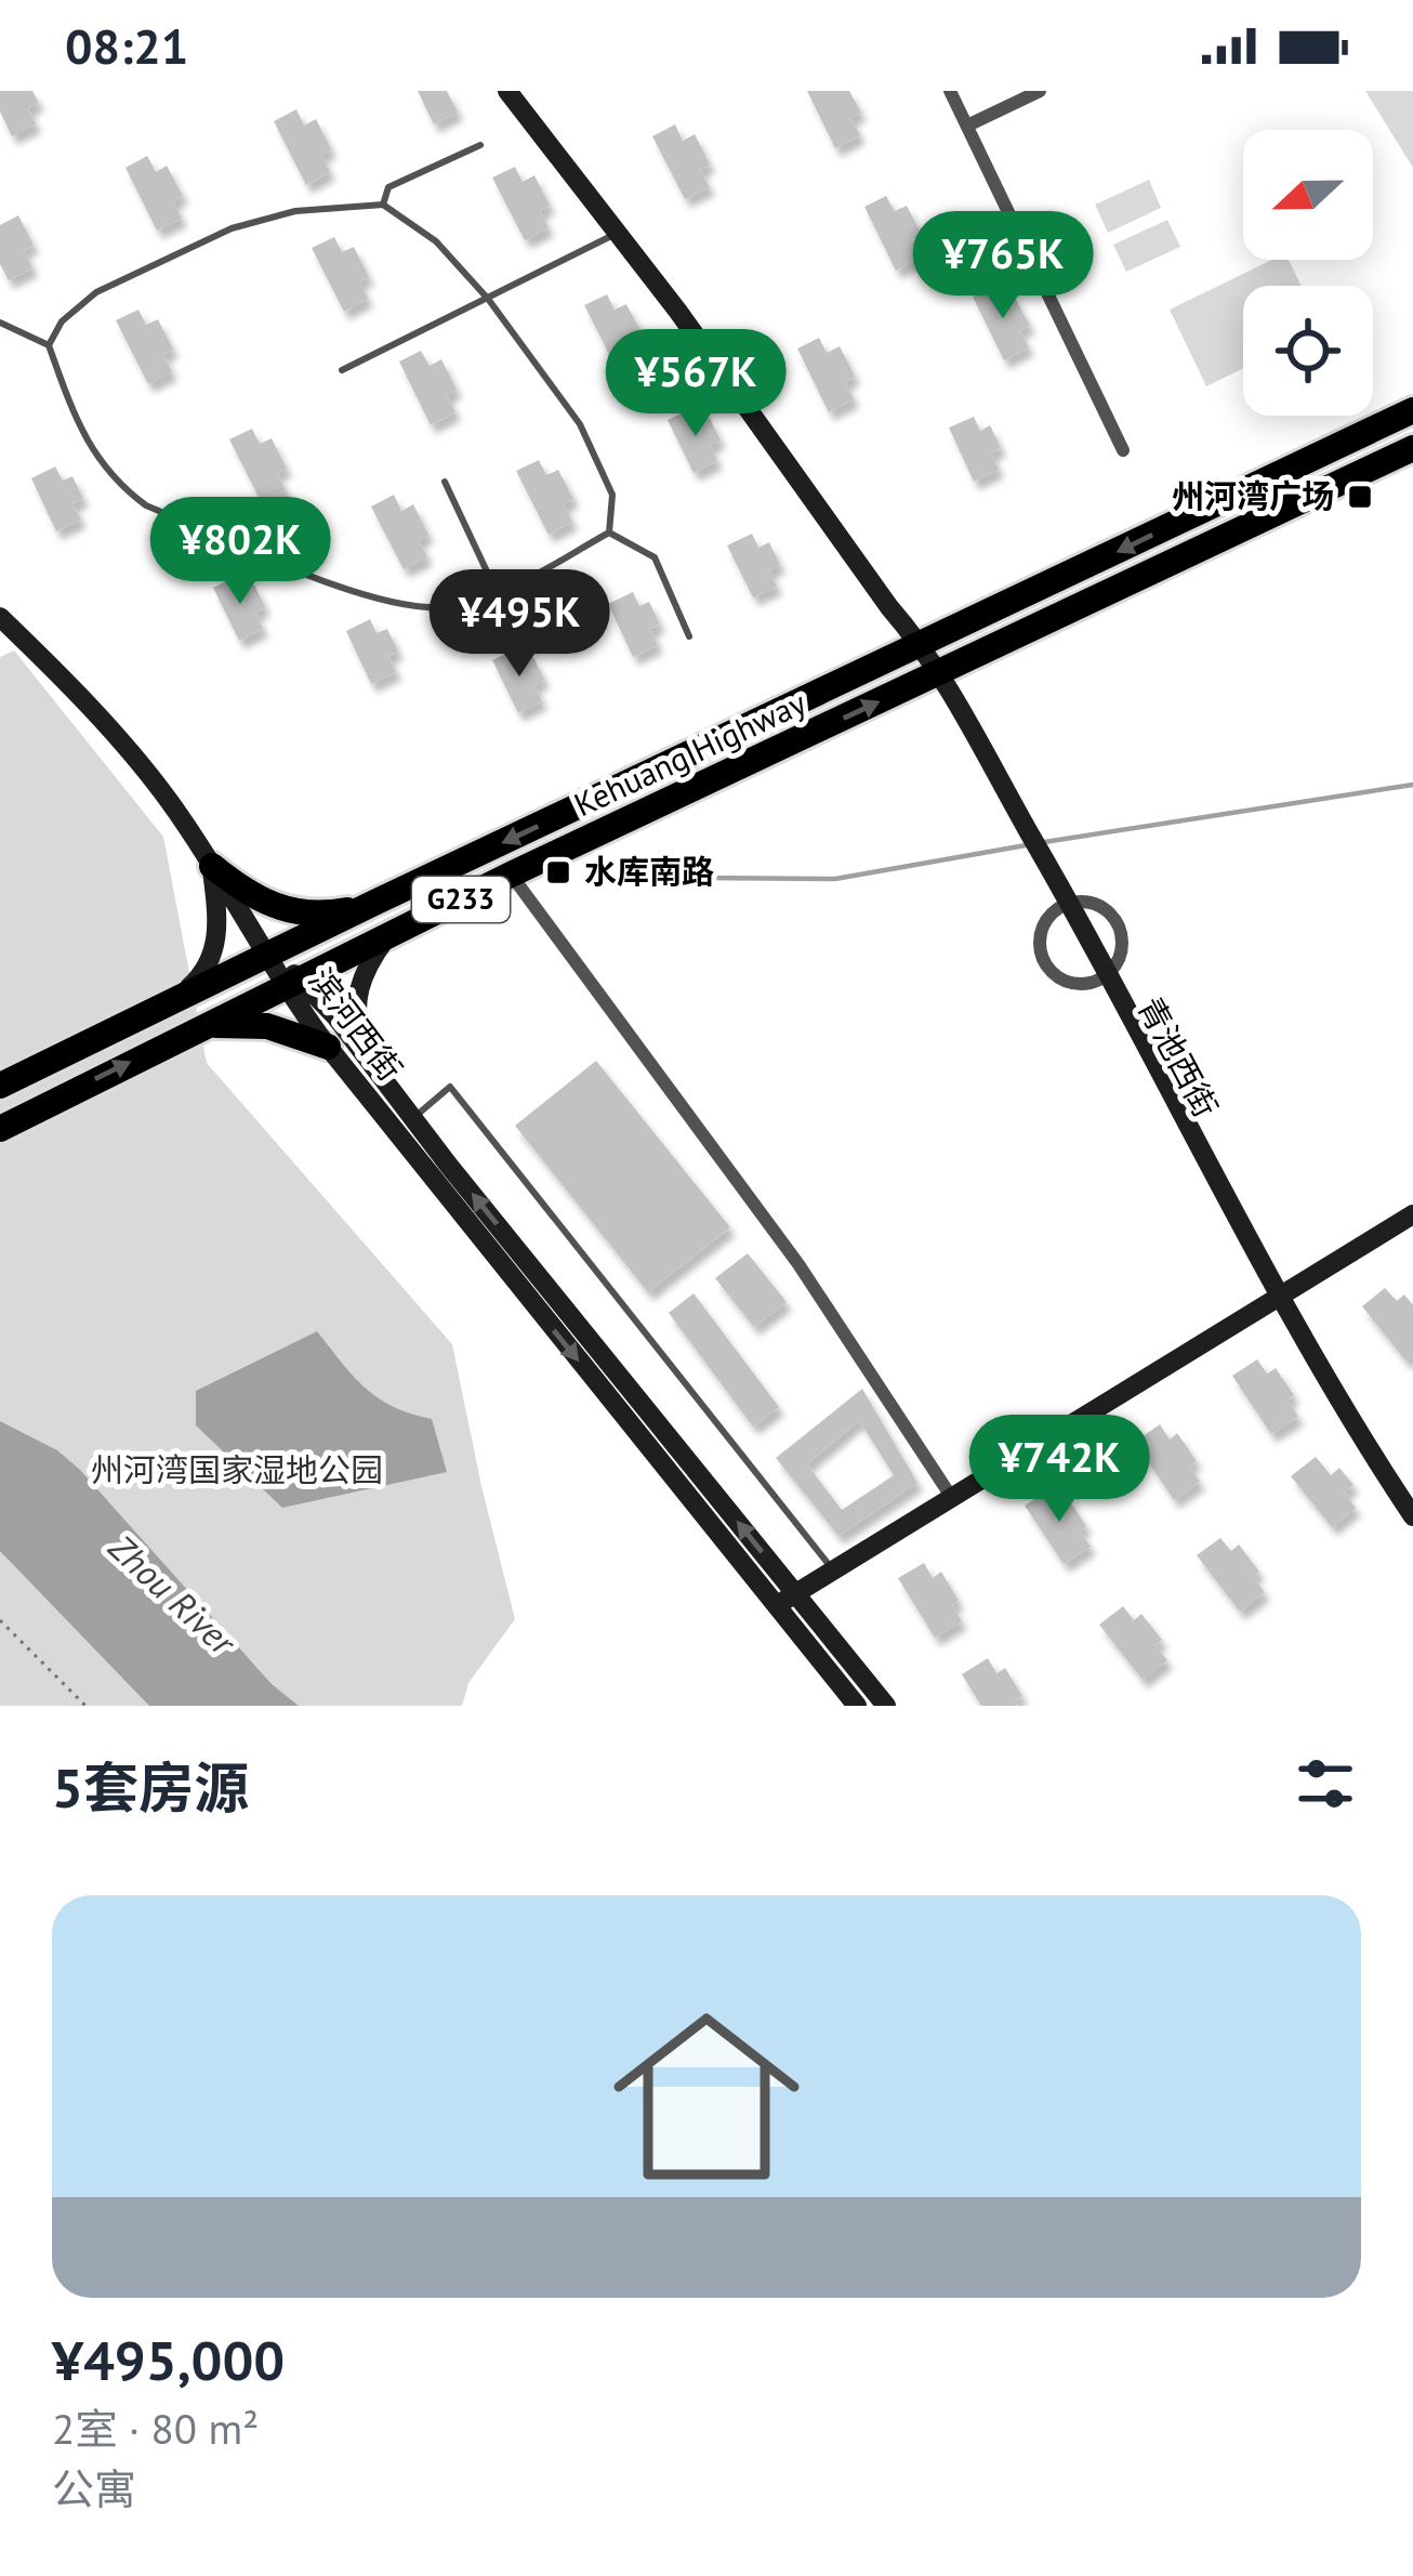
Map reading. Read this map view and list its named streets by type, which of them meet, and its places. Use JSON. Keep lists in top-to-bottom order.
{
  "streets": {
    "highway": ["Kehuang Highway", "G233"],
    "street": ["滨河西街", "青池西街"]
  },
  "crossings": [
    ["Kehuang Highway", "滨河西街"],
    ["Kehuang Highway", "青池西街"]
  ],
  "water": ["Zhou River"],
  "parks": ["州河湾国家湿地公园"],
  "places": {
    "transit": ["州河湾广场", "水库南路"]
  },
  "north": "left",
  "page": {
    "status": "08:21",
    "price": [
      "¥765K",
      "¥567K",
      "¥802K",
      "¥495K",
      "¥742K"
    ],
    "heading": "5套房源",
    "list": [
      {
        "name": "¥495,000",
        "note": "2室 · 80 m² · 公寓"
      }
    ]
  }
}
